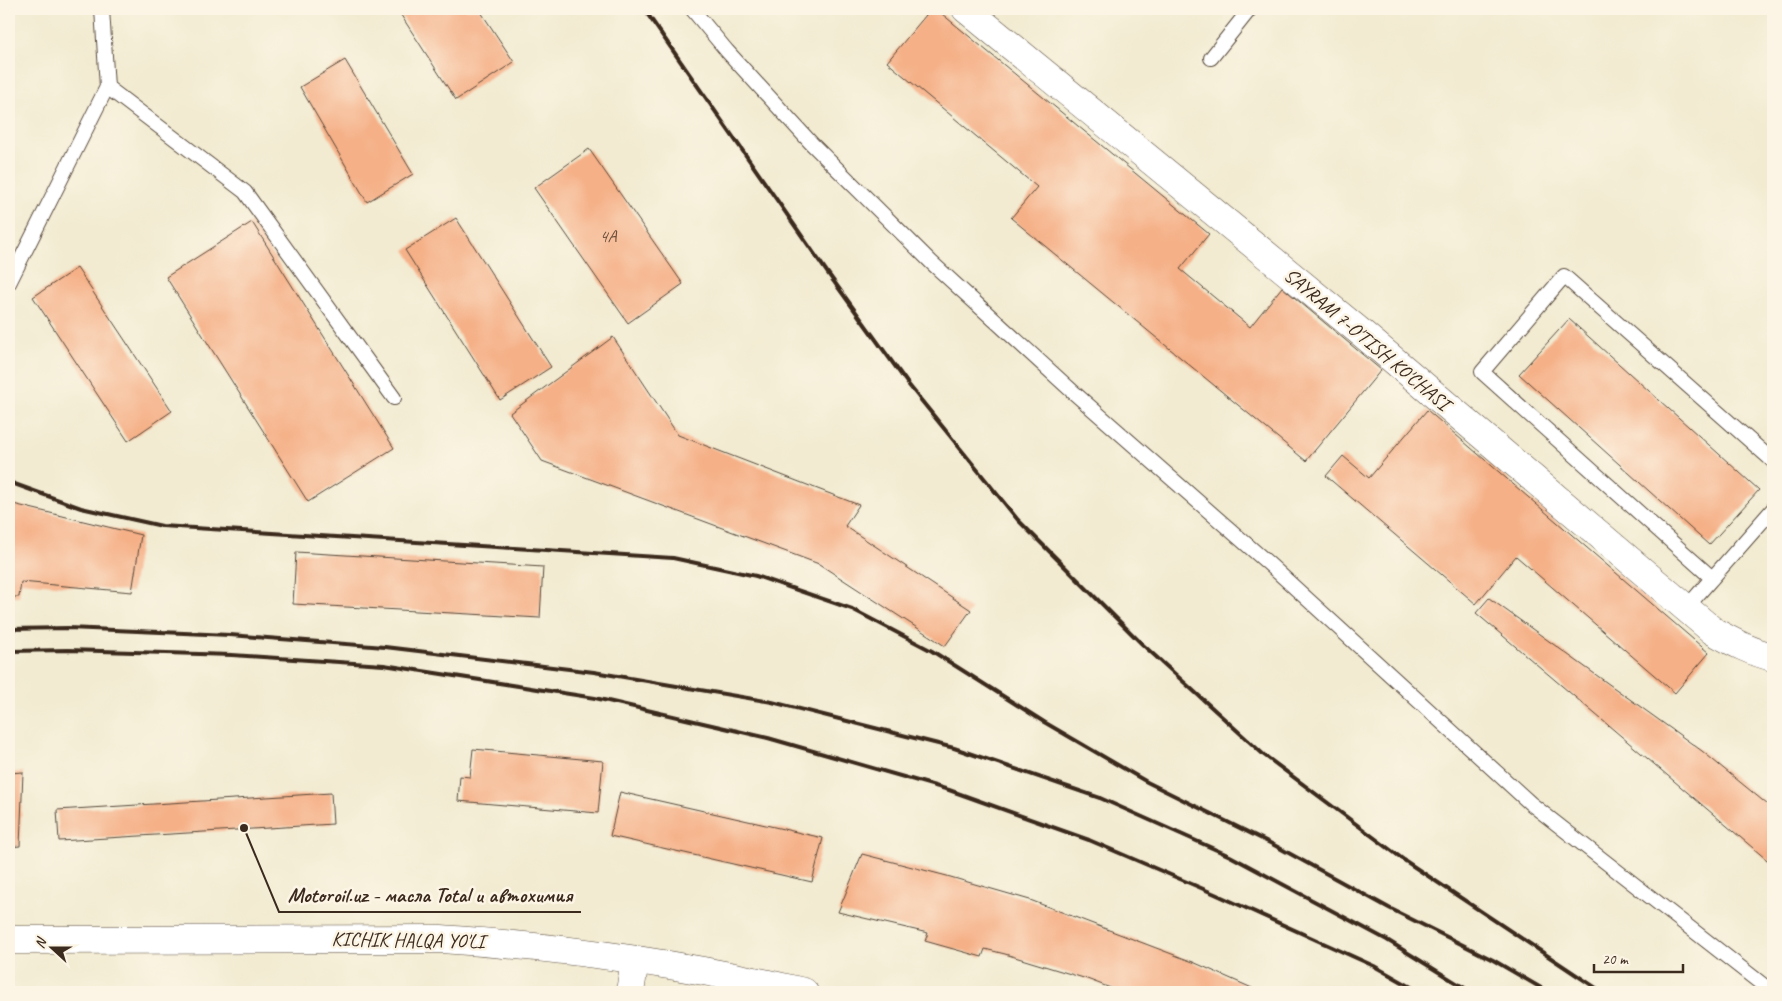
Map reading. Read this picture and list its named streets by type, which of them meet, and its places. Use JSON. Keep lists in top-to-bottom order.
{
  "streets": {
    "main road": ["SAYRAM 7-O'TISH KO'CHASI", "KICHIK HALQA YO'LI"]
  },
  "places": ["Motoroil.uz - масла Total и автохимия"],
  "house_numbers": ["4А"],
  "scale_bar": "20 m",
  "north": "left"
}
